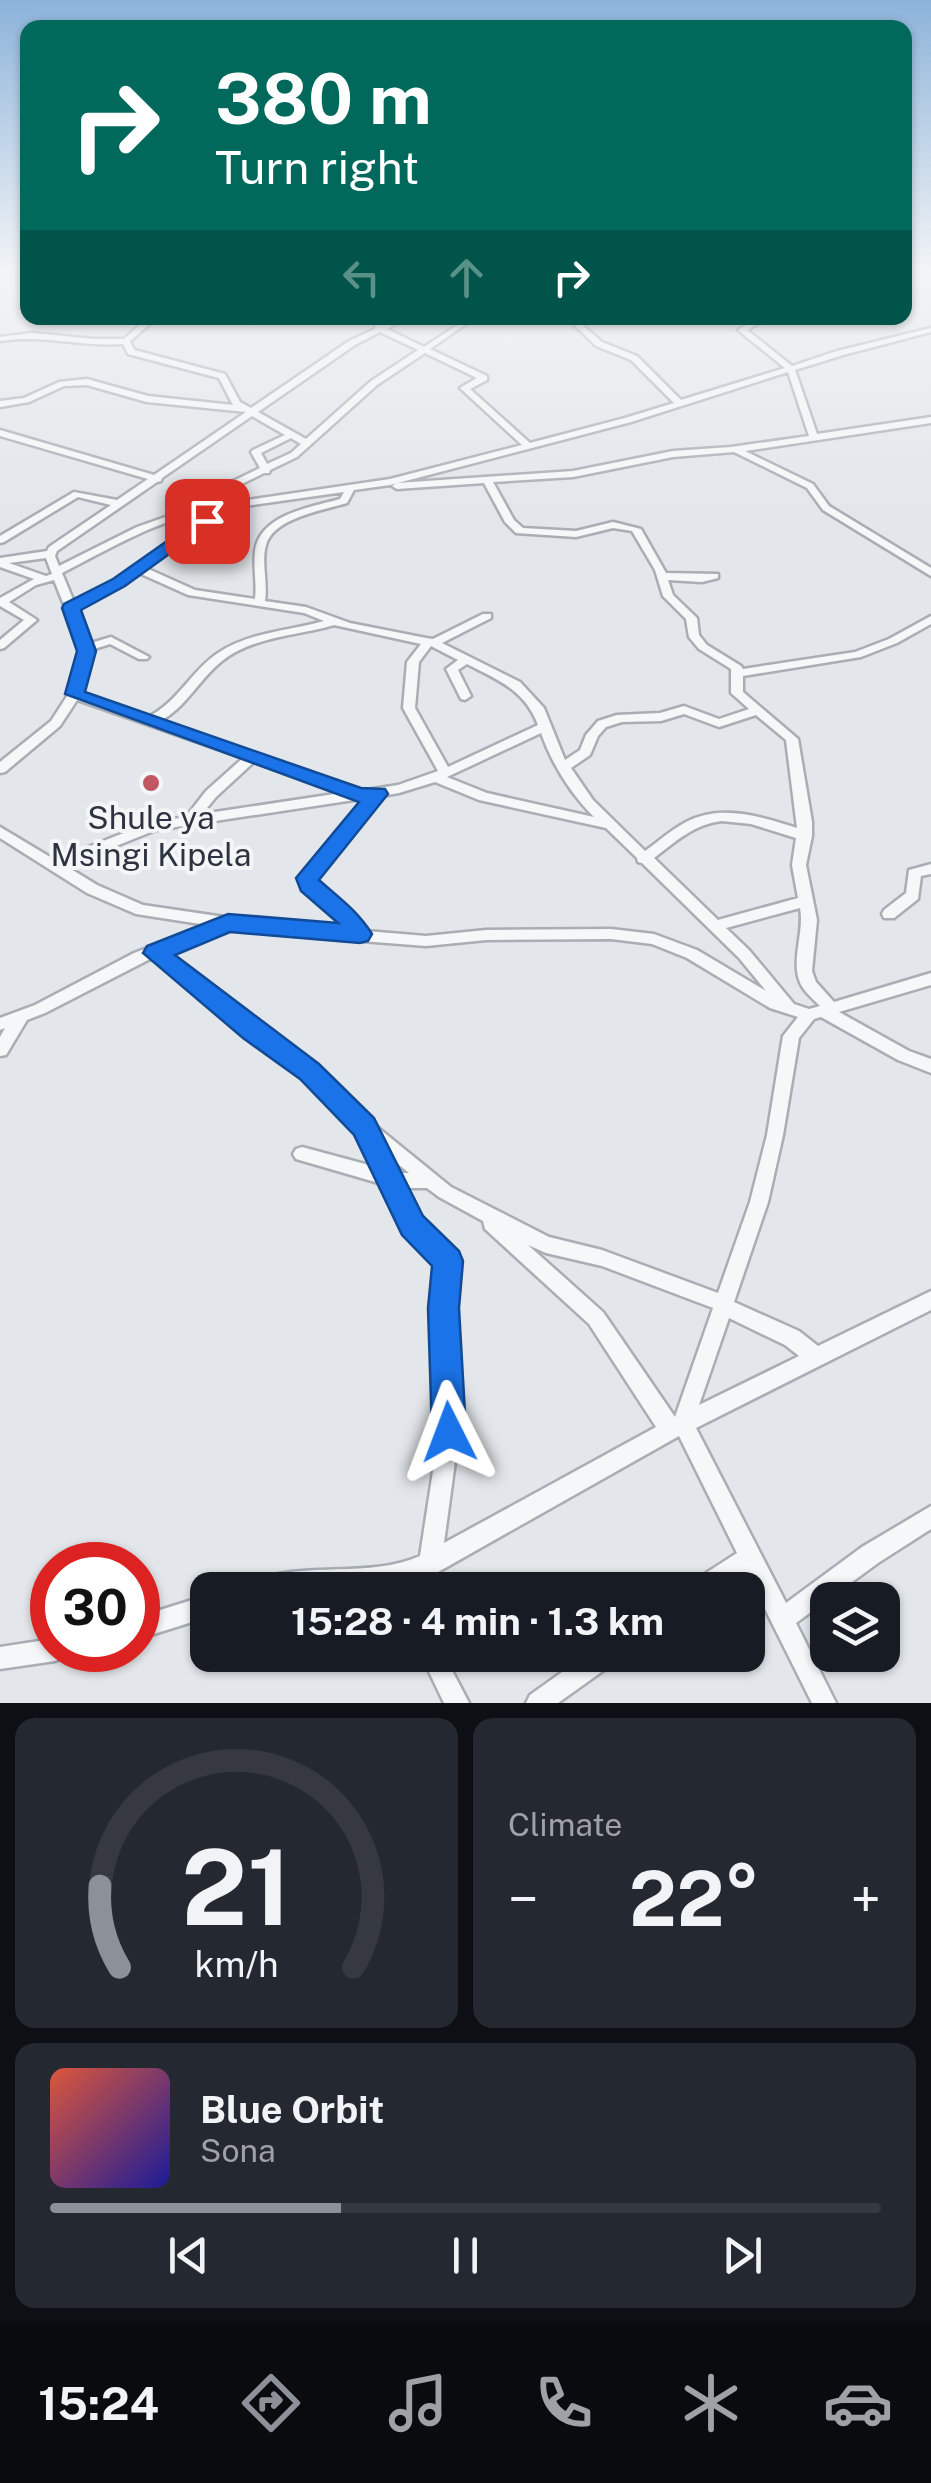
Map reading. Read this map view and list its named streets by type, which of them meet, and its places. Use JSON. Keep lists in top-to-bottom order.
{
  "places": ["Shule ya Msingi Kipela"],
  "page": {
    "turn": ["380 m", "Turn right"],
    "limit": "30",
    "trip": "15:28 · 4 min · 1.3 km",
    "tile": "Climate",
    "heat": ["−", "22°", "+"],
    "song": ["Blue Orbit", "Sona"],
    "tabs": "15:24",
    "gauge": ["21", "km/h"]
  }
}
